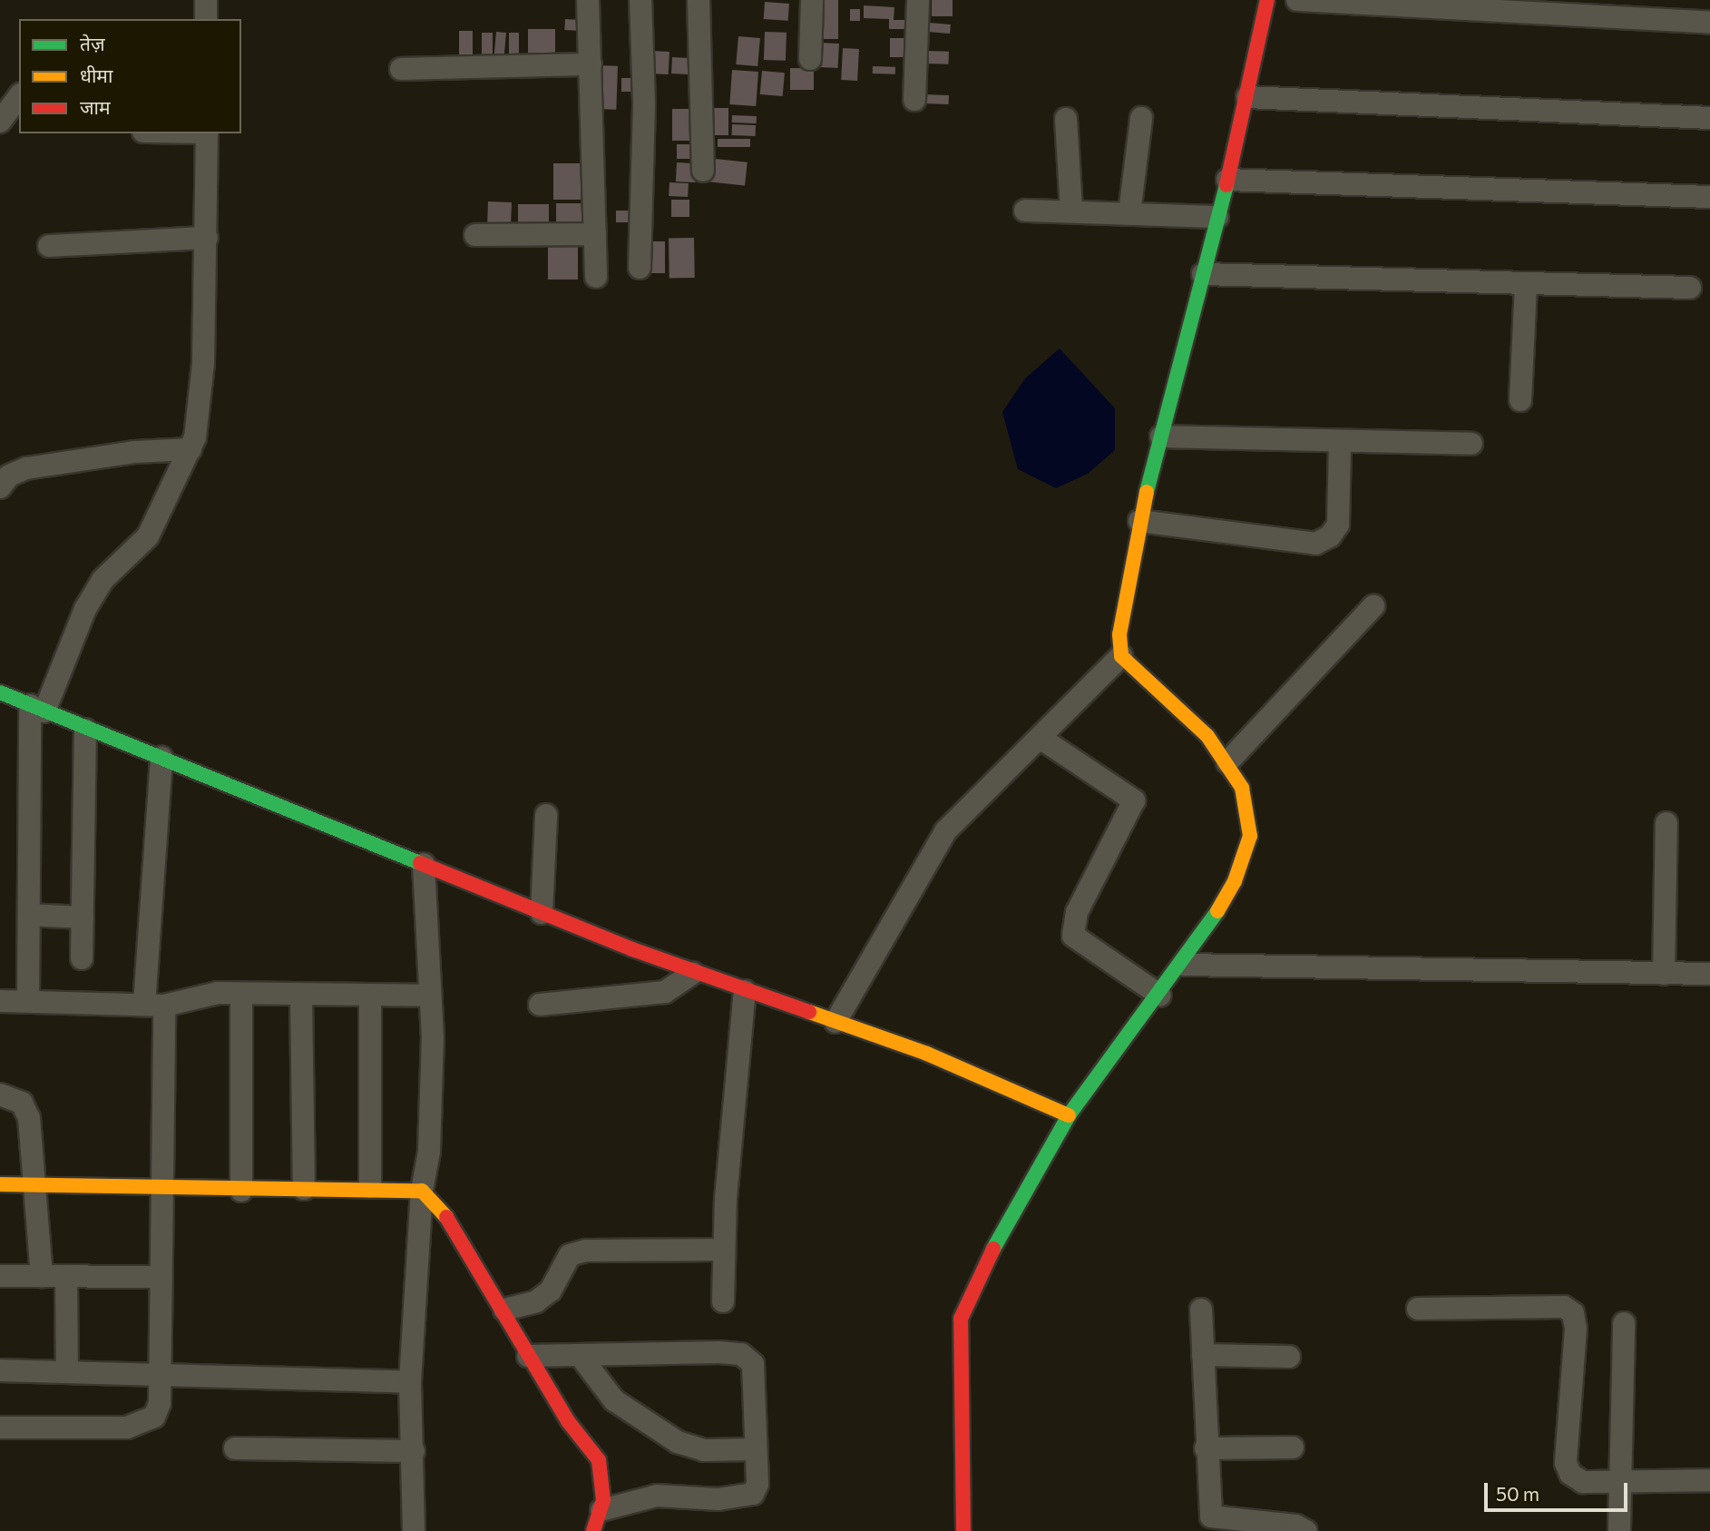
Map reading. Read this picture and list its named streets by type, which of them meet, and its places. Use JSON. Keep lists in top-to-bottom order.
{
  "legend": ["तेज़", "धीमा", "जाम"],
  "scale_bar": "50 m"
}
